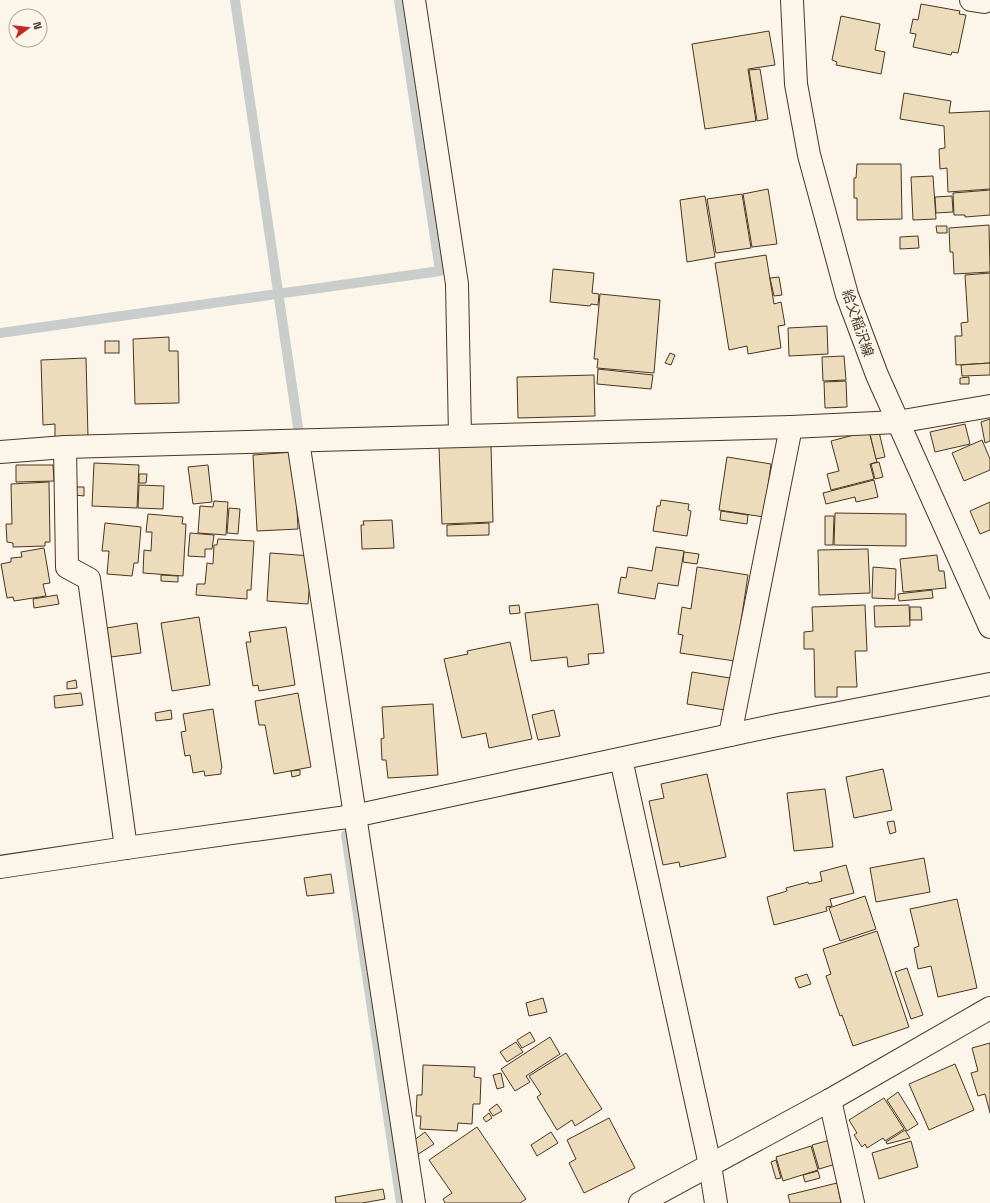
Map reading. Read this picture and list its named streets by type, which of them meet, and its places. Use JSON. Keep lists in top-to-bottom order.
{
  "streets": {
    "street": ["給父稲沢線"]
  },
  "north": "right"
}
